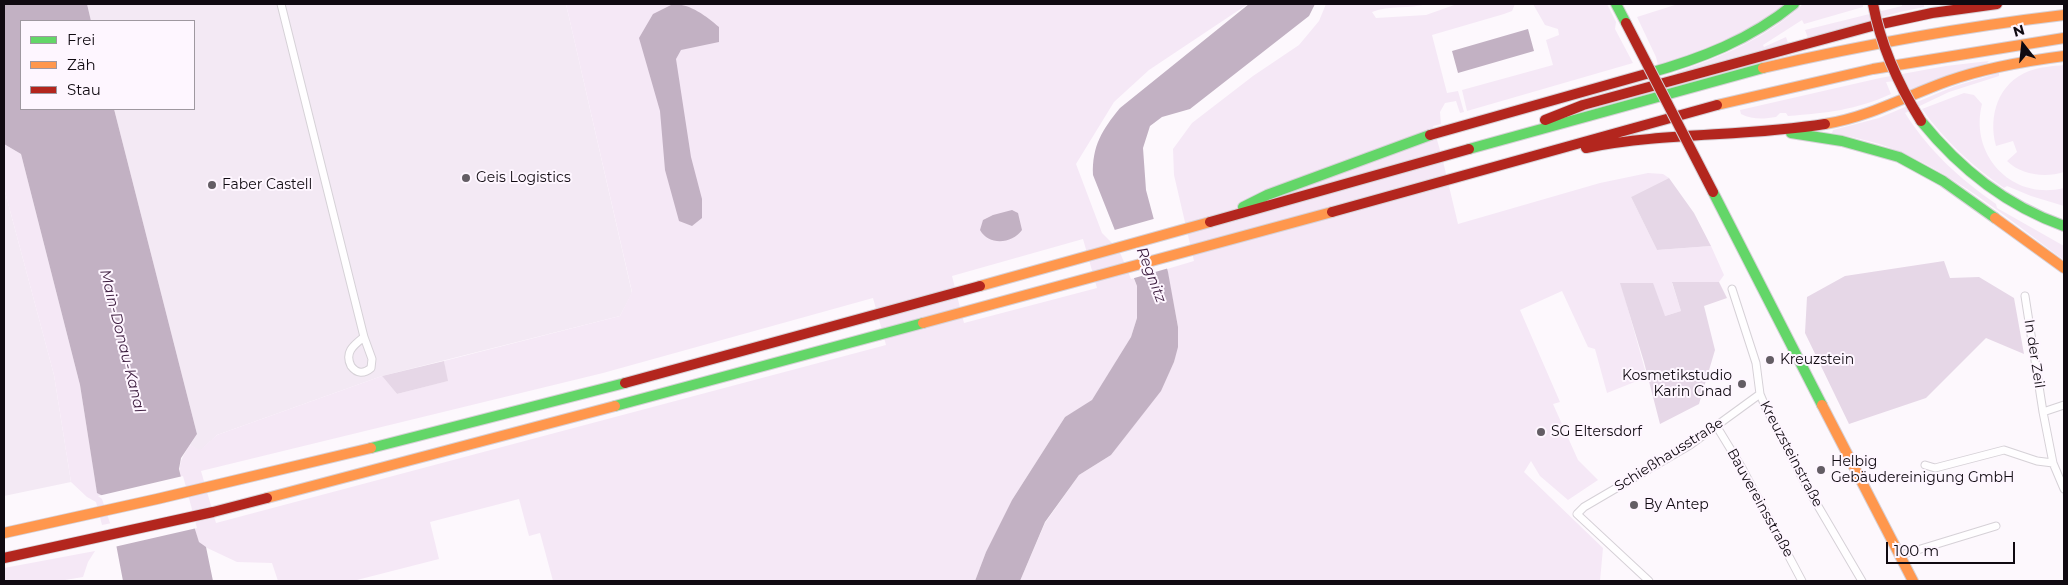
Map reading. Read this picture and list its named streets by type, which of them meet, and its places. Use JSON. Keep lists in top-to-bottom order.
{
  "streets": {
    "street": [
      "In der Zeil",
      "Kreuzsteinstraße",
      "Schießhausstraße",
      "Bauvereinsstraße"
    ]
  },
  "crossings": [
    ["Kreuzsteinstraße", "Schießhausstraße"],
    ["Schießhausstraße", "Bauvereinsstraße"]
  ],
  "water": ["Regnitz", "Main-Donau-Kanal"],
  "places": [
    "Geis Logistics",
    "Faber Castell",
    "Kreuzstein",
    "Kosmetikstudio Karin Gnad",
    "SG Eltersdorf",
    "Helbig Gebäudereinigung GmbH",
    "By Antep"
  ],
  "legend": ["Frei", "Zäh", "Stau"],
  "scale_bar": "100 m",
  "north": "top"
}
